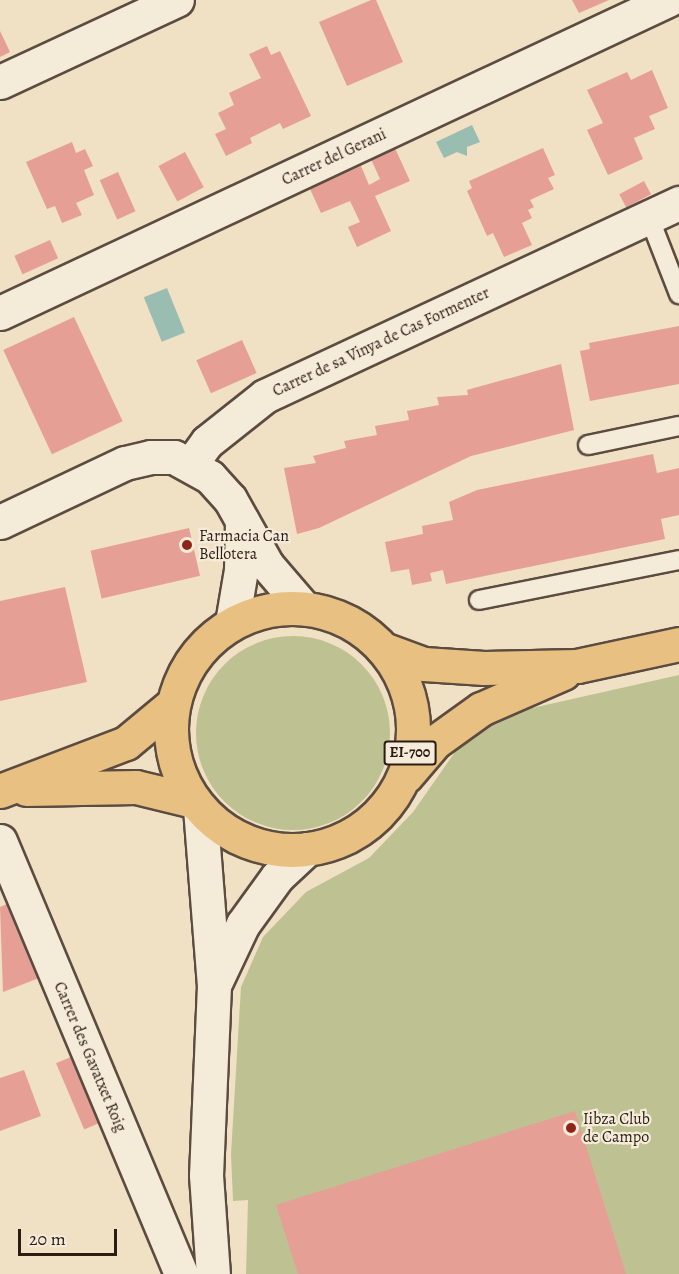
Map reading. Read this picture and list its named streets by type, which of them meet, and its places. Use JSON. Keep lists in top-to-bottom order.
{
  "streets": {
    "main road": ["EI-700"],
    "street": ["Carrer del Gerani", "Carrer de sa Vinya de Cas Formenter", "Carrer des Gavatxet Roig"]
  },
  "places": ["Farmacia Can Bellotera", "Iibza Club de Campo"],
  "scale_bar": "20 m"
}
